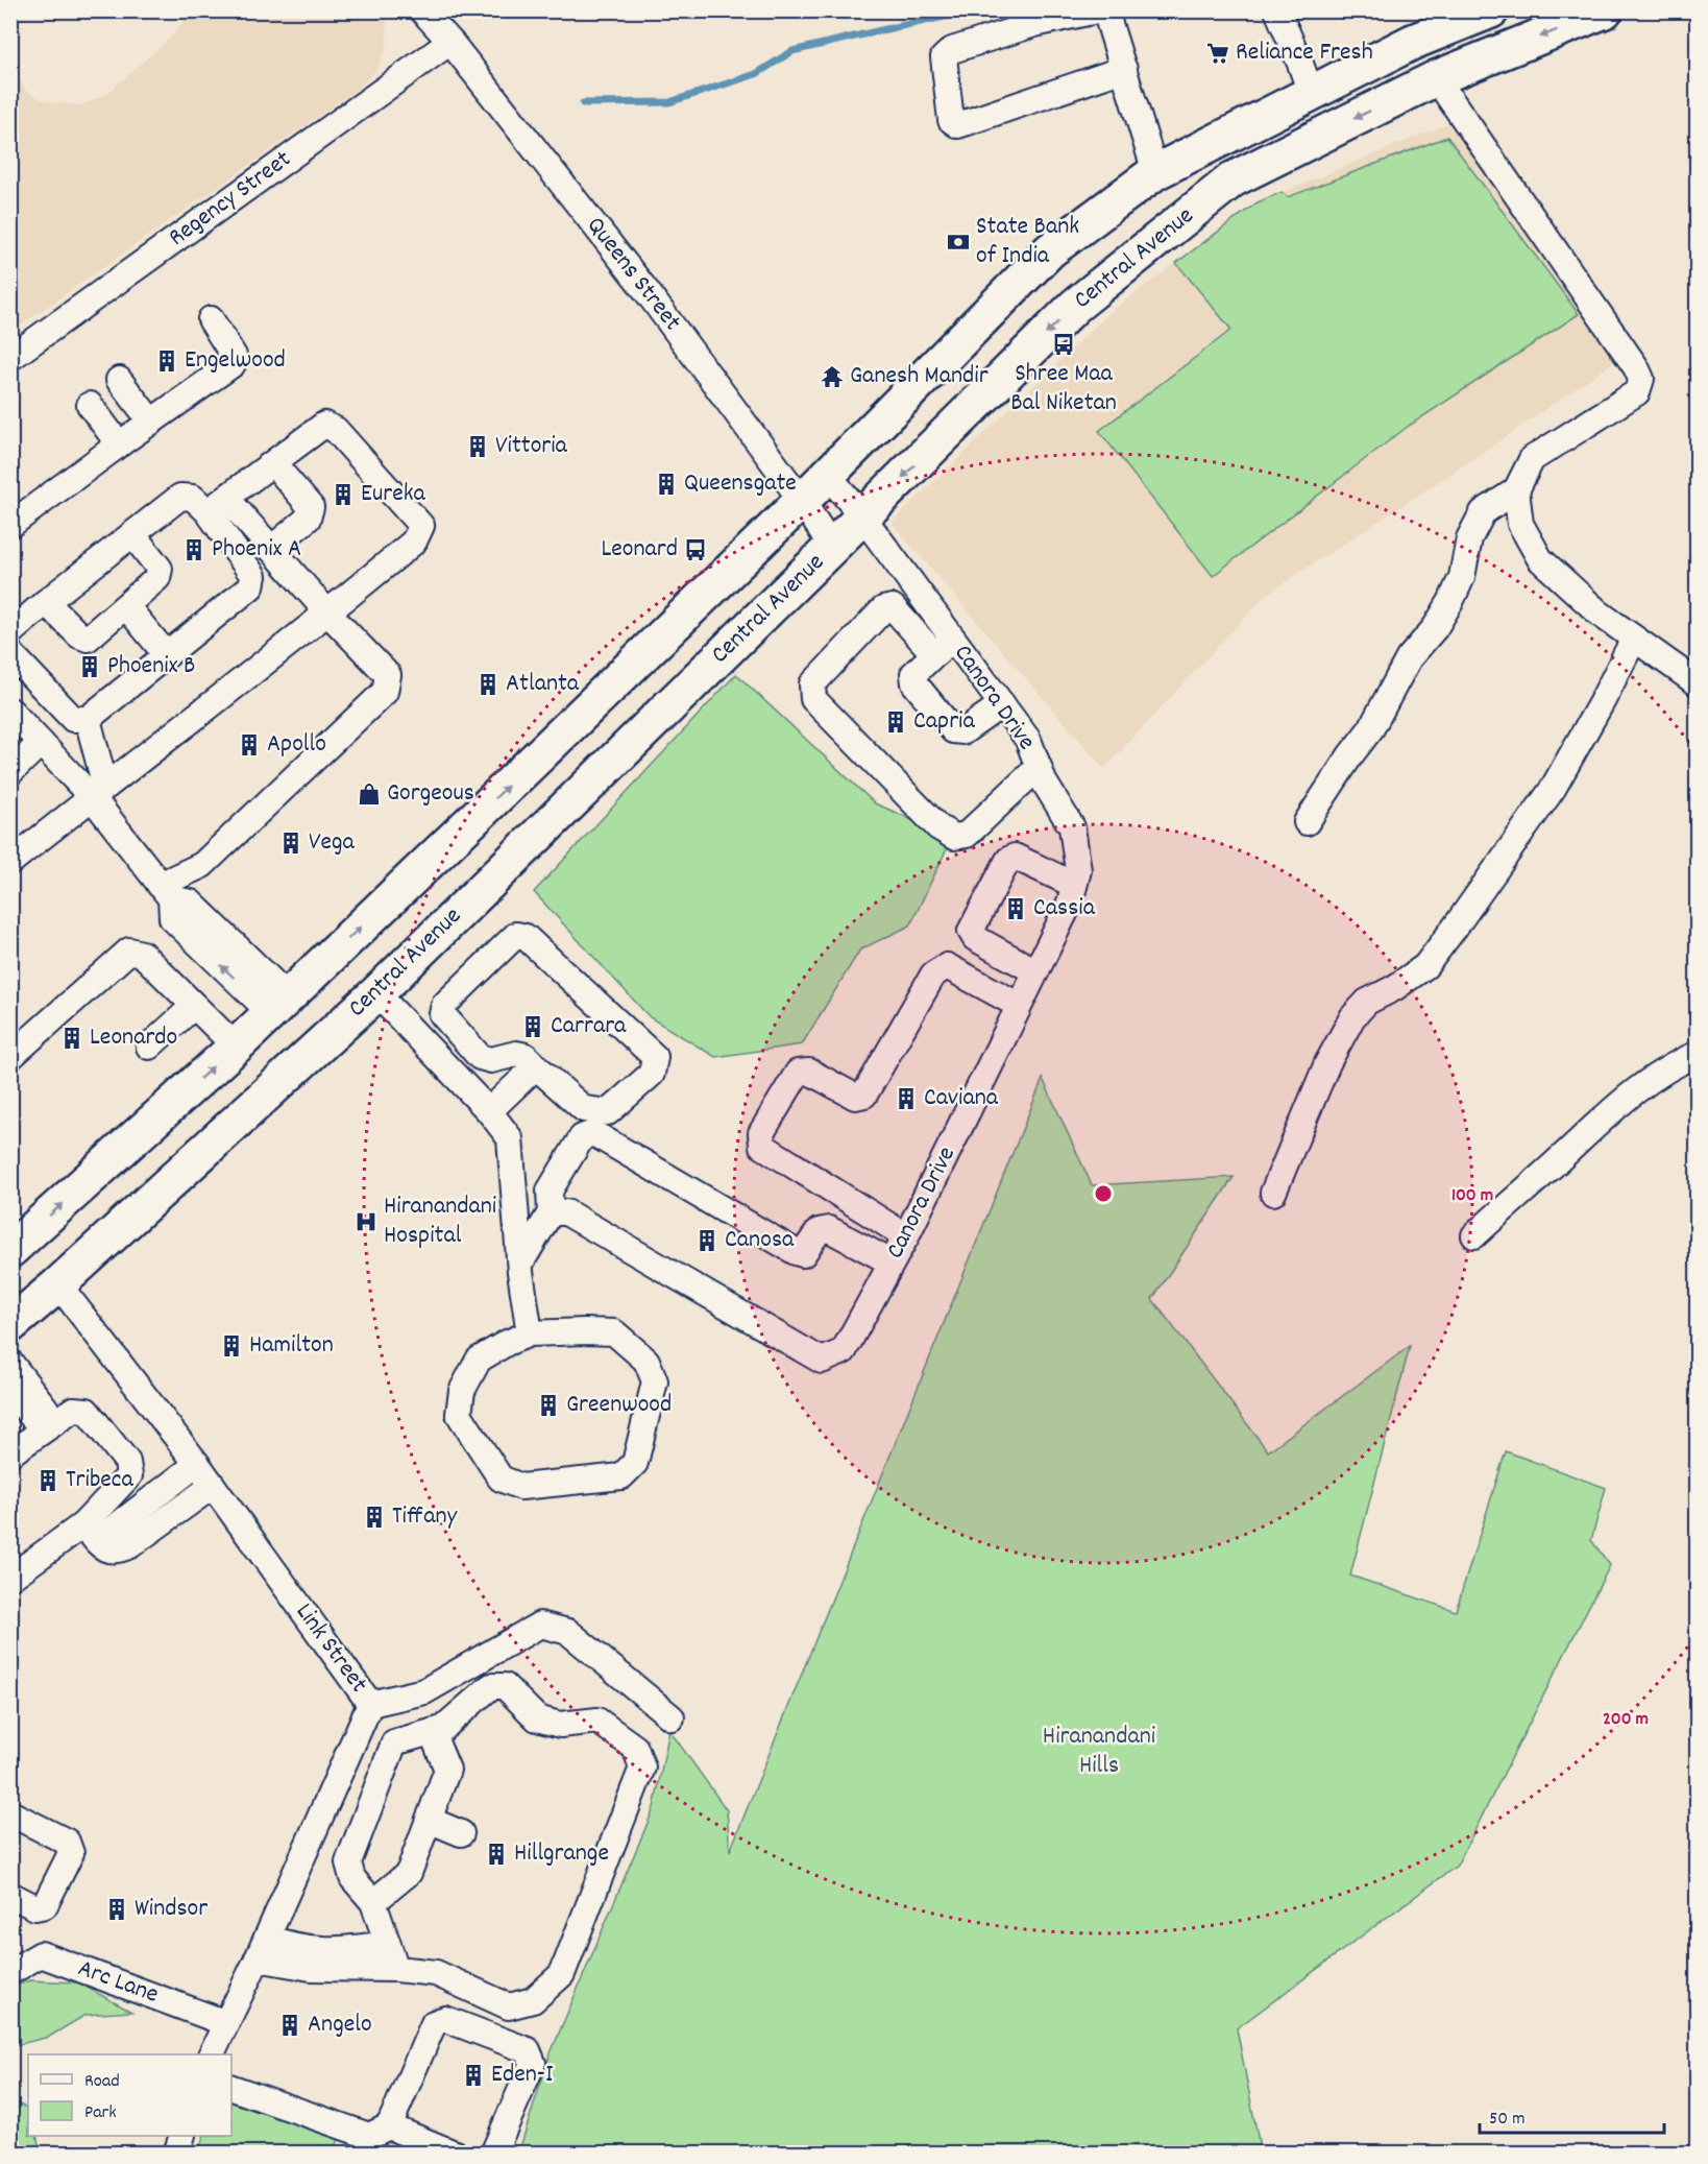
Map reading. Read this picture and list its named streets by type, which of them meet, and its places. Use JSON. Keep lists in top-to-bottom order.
{
  "streets": {
    "main road": ["Central Avenue"],
    "street": [
      "Regency Street",
      "Queens Street",
      "Canora Drive",
      "Link Street",
      "Arc Lane"
    ]
  },
  "crossings": [
    ["Regency Street", "Queens Street"],
    ["Central Avenue", "Queens Street"],
    ["Central Avenue", "Canora Drive"],
    ["Central Avenue", "Link Street"],
    ["Link Street", "Arc Lane"]
  ],
  "parks": ["Hiranandani Hills"],
  "places": {
    "supermarket": ["Reliance Fresh"],
    "bank": ["State Bank of India"],
    "bus stop": ["Shree Maa Bal Niketan", "Leonard"],
    "building": [
      "Engelwood",
      "Vittoria",
      "Queensgate",
      "Eureka",
      "Phoenix A",
      "Phoenix B",
      "Atlanta",
      "Capria",
      "Apollo",
      "Vega",
      "Cassia",
      "Carrara",
      "Leonardo",
      "Caviana",
      "Canosa",
      "Hamilton",
      "Greenwood",
      "Tribeca",
      "Tiffany",
      "Hillgrange",
      "Windsor",
      "Angelo",
      "Eden-I"
    ],
    "temple": ["Ganesh Mandir"],
    "shop": ["Gorgeous"],
    "hospital": ["Hiranandani Hospital"]
  },
  "legend": ["Road", "Park"],
  "scale_bar": "50 m",
  "rings": ["100 m", "200 m"]
}
